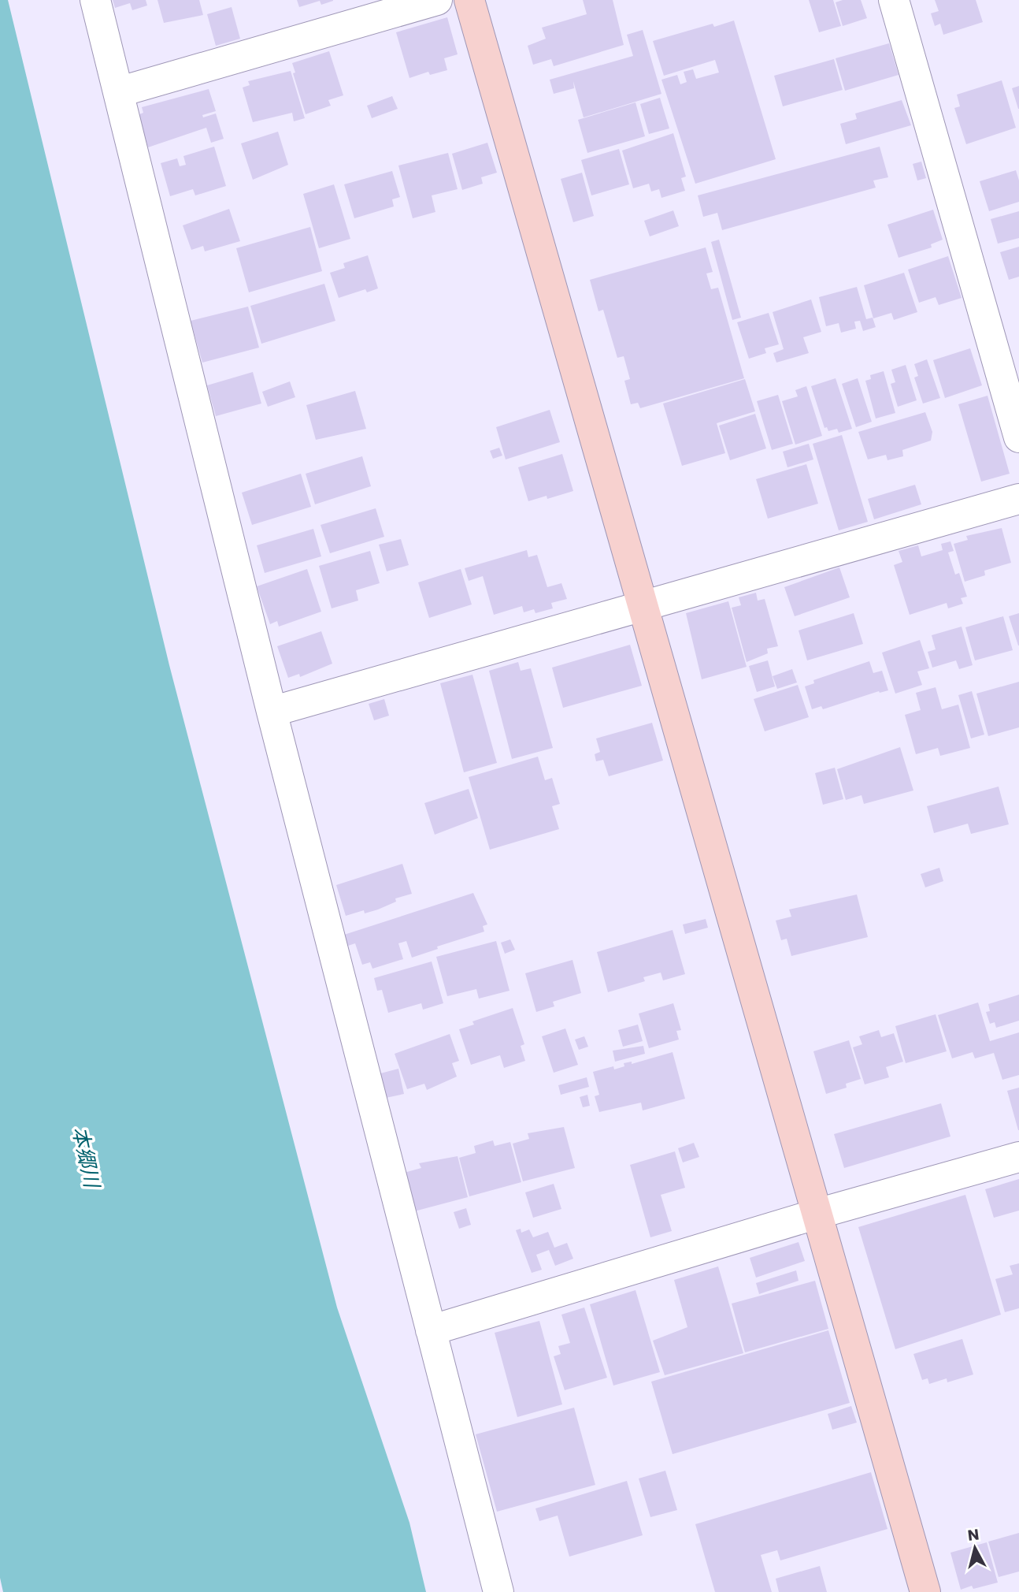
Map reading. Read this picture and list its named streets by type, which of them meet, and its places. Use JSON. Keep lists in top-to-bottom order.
{
  "water": ["本郷川"],
  "north": "top"
}
